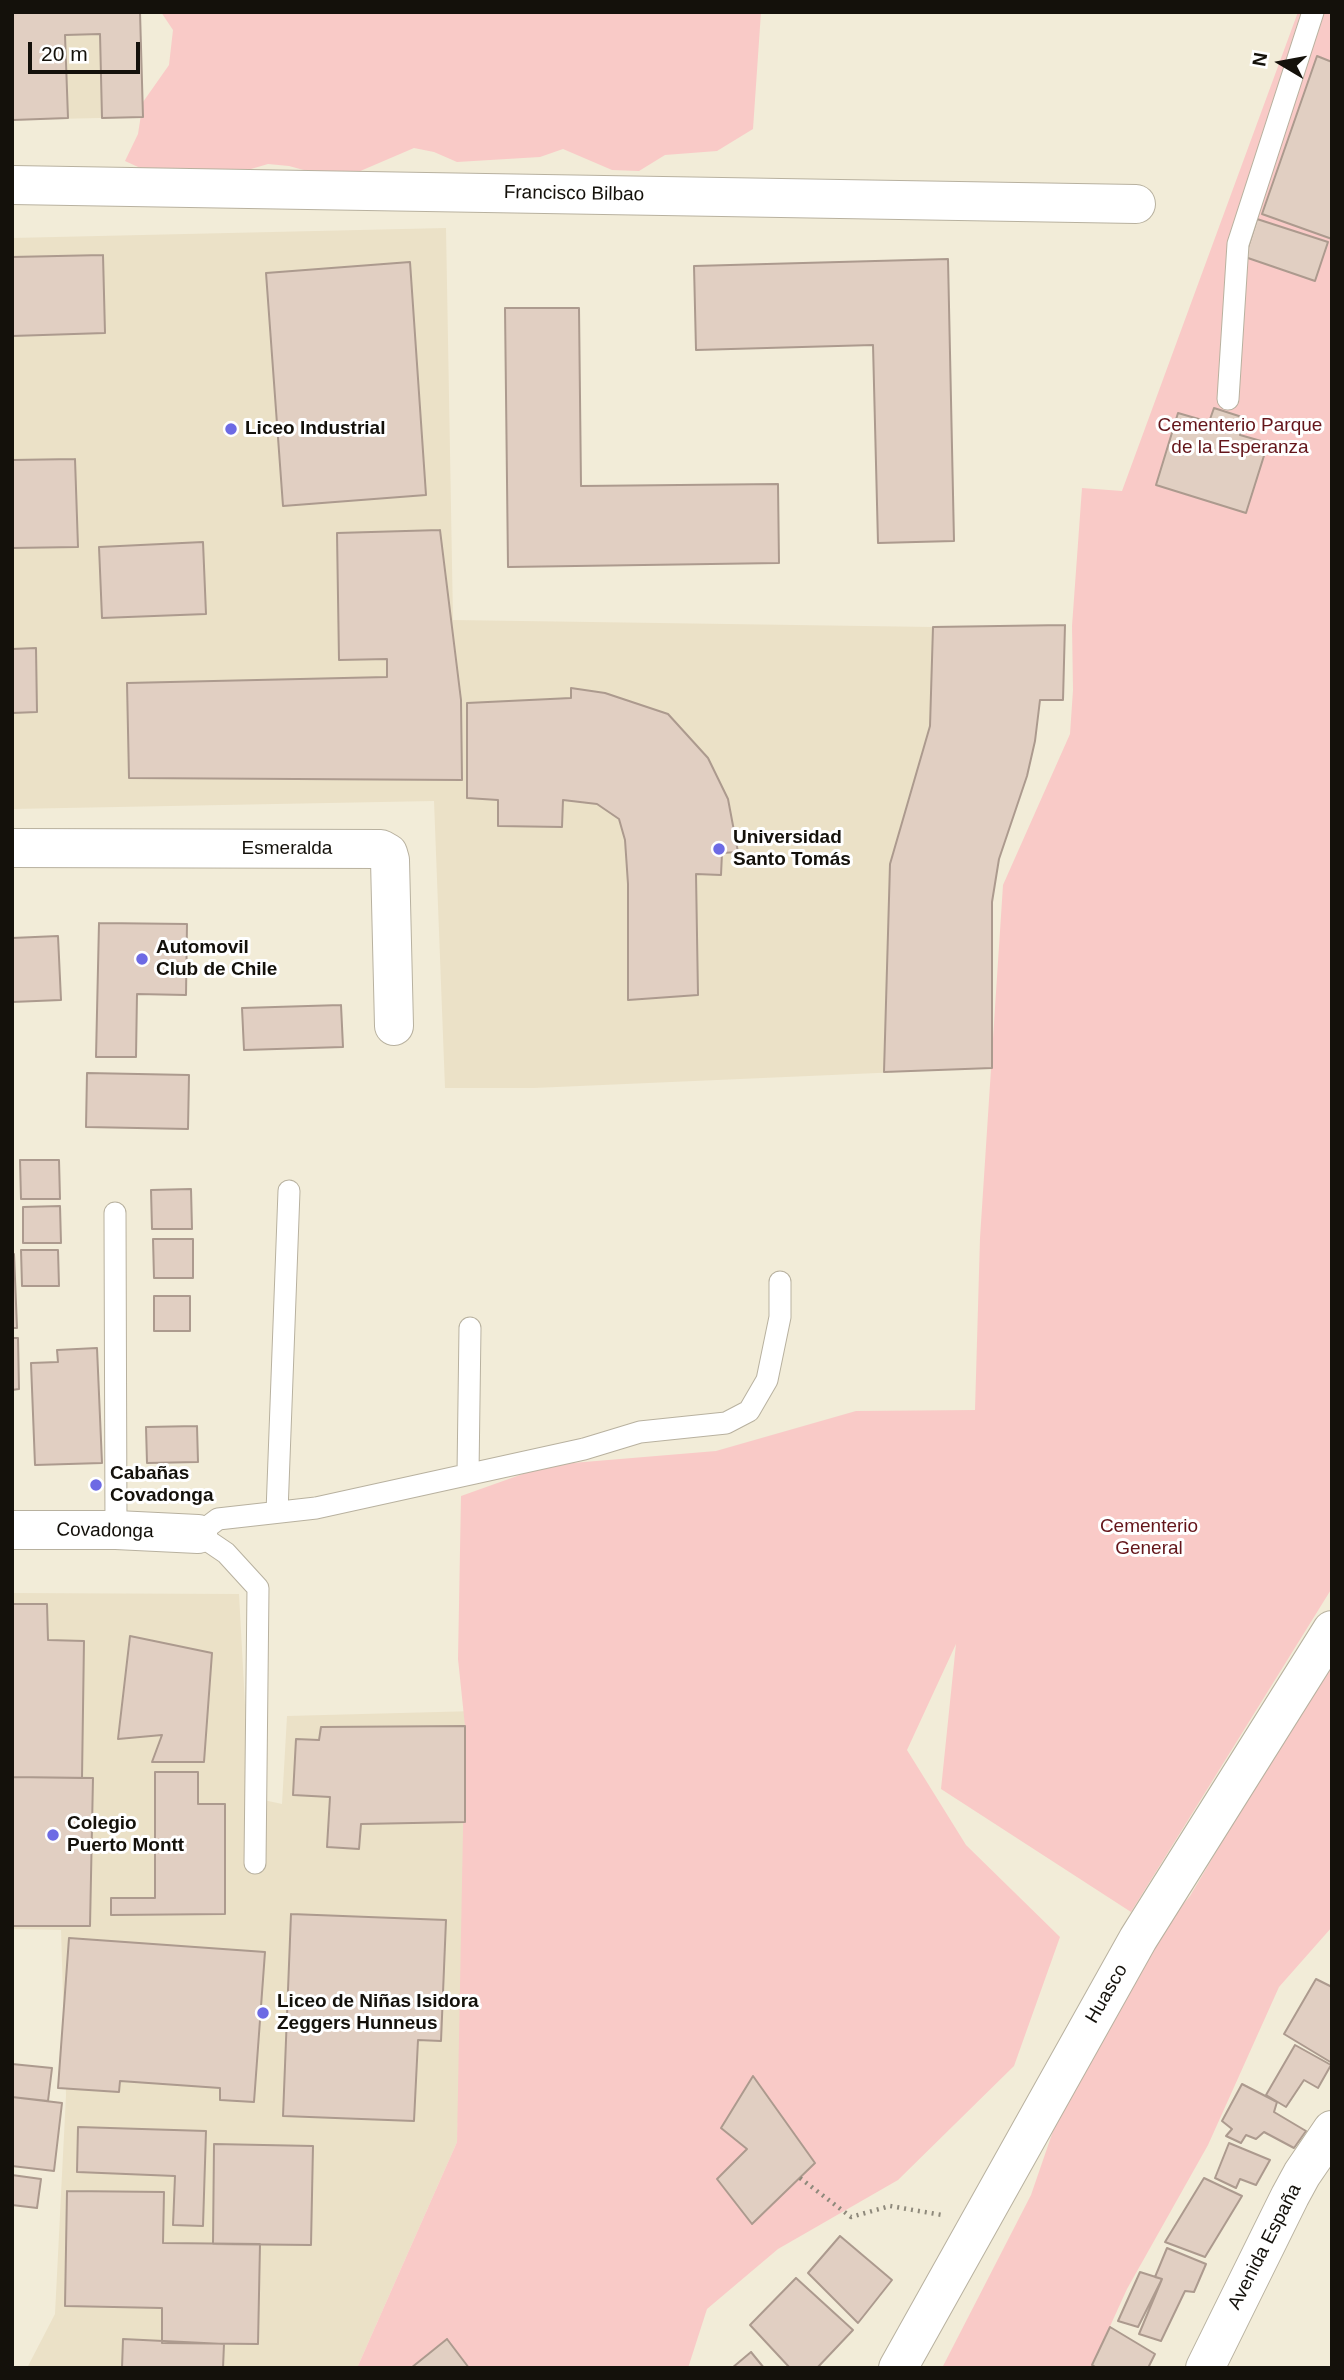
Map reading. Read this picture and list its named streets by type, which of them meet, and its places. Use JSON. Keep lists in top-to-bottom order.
{
  "streets": {
    "street": [
      "Francisco Bilbao",
      "Esmeralda",
      "Covadonga",
      "Huasco",
      "Avenida España"
    ]
  },
  "parks": ["Cementerio Parque de la Esperanza", "Cementerio General"],
  "places": [
    "Liceo Industrial",
    "Universidad Santo Tomás",
    "Automovil Club de Chile",
    "Cabañas Covadonga",
    "Colegio Puerto Montt",
    "Liceo de Niñas Isidora Zeggers Hunneus"
  ],
  "scale_bar": "20 m",
  "north": "left"
}
